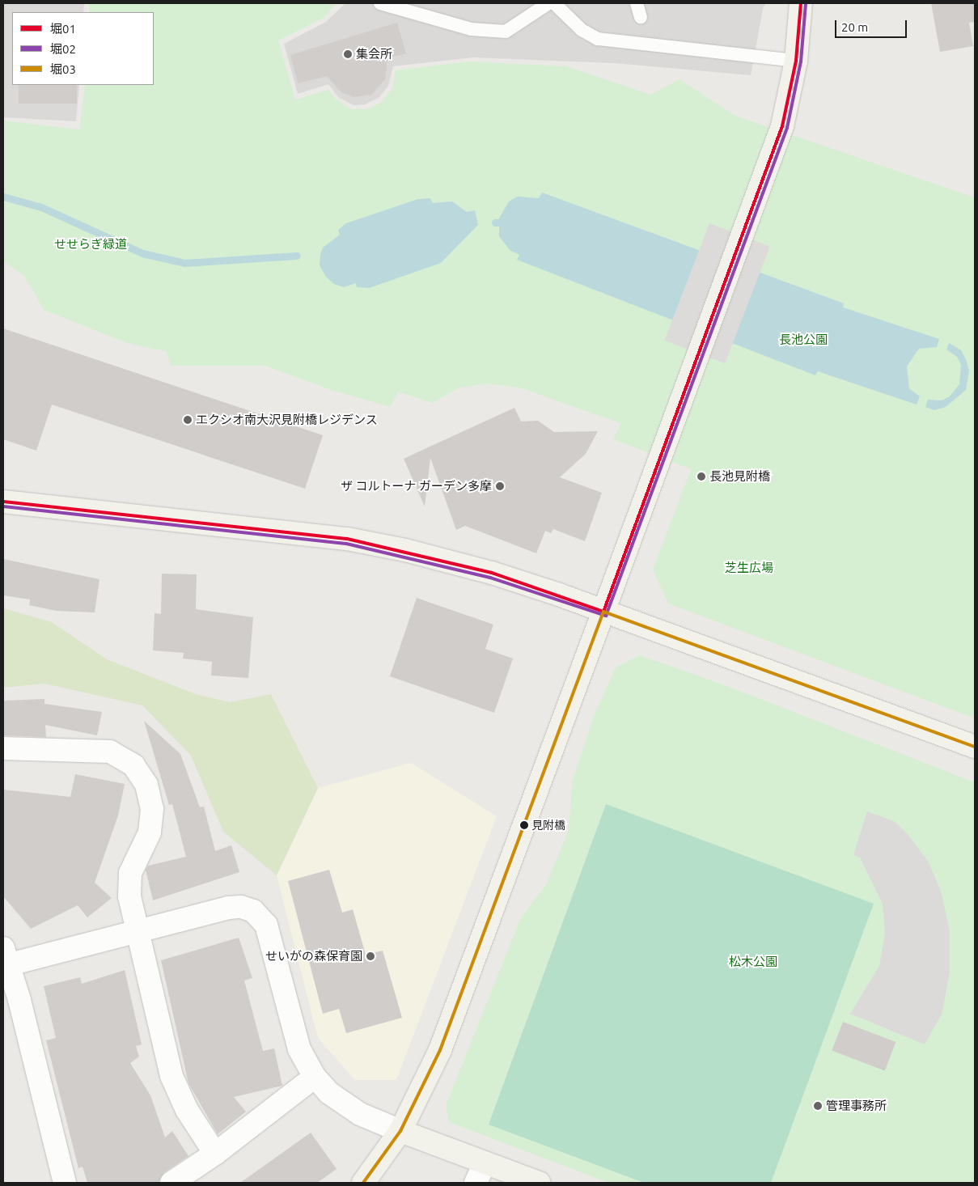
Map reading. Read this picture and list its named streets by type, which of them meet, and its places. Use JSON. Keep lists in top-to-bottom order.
{
  "parks": [
    "せせらぎ緑道",
    "長池公園",
    "芝生広場",
    "松木公園"
  ],
  "places": [
    "集会所",
    "エクシオ南大沢見附橋レジデンス",
    "長池見附橋",
    "ザ コルトーナ ガーデン多摩",
    "見附橋",
    "せいがの森保育園",
    "管理事務所"
  ],
  "lines": ["transit line 堀01", "transit line 堀02", "transit line 堀03"],
  "legend": ["堀01", "堀02", "堀03"],
  "scale_bar": "20 m"
}
